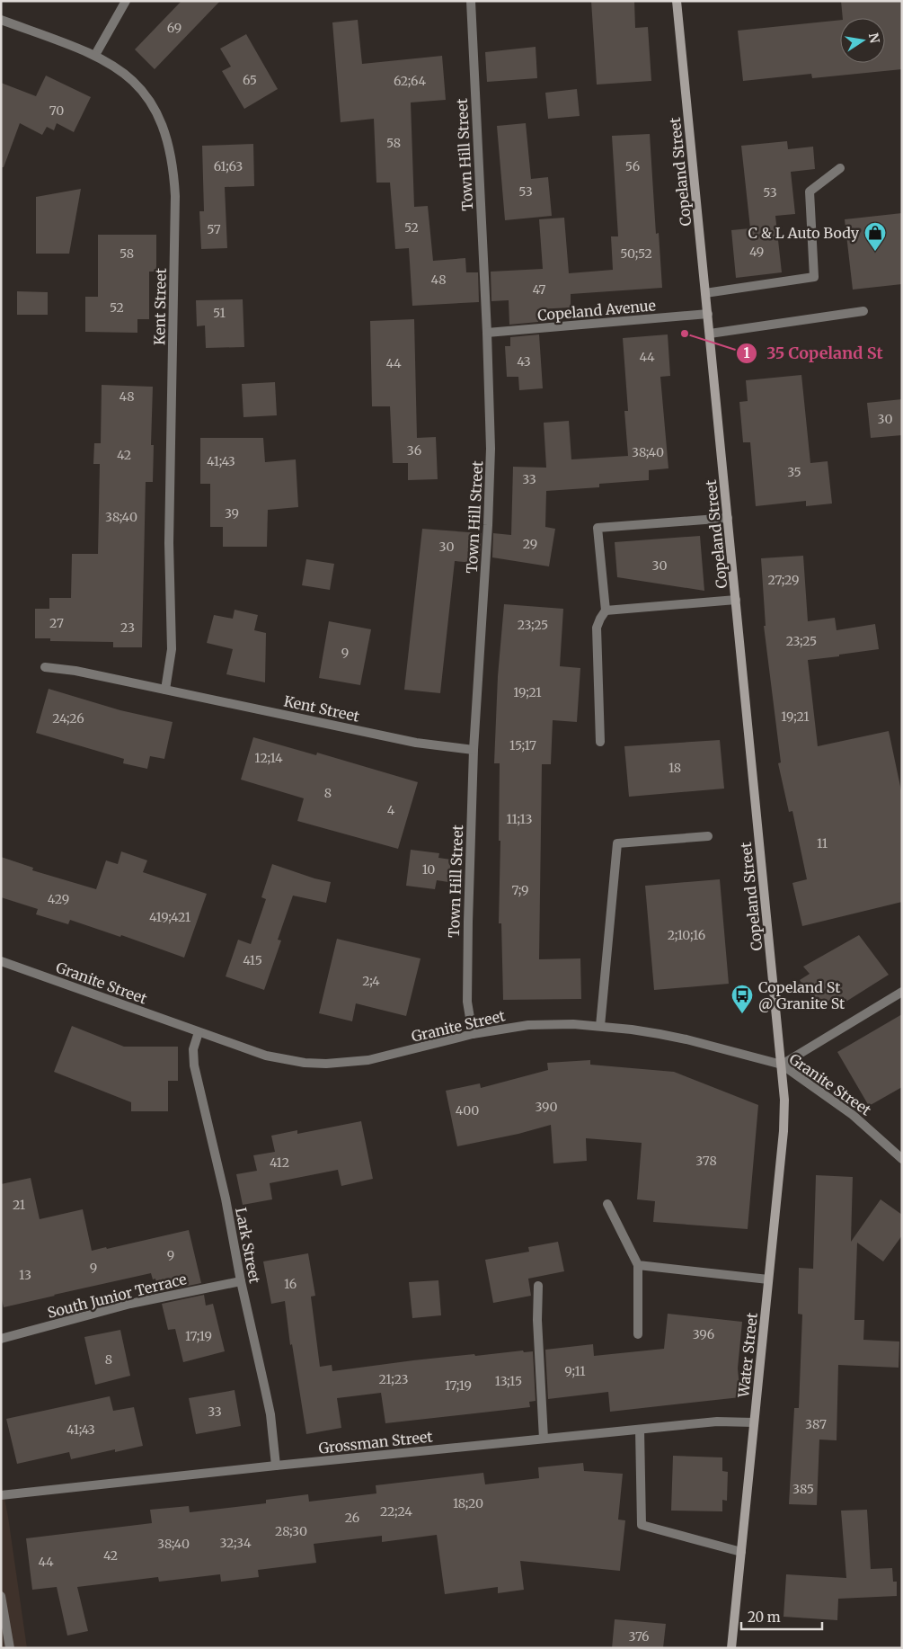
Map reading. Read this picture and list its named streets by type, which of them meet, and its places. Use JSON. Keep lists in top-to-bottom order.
{
  "streets": {
    "main road": ["Copeland Street", "Water Street"],
    "street": [
      "Town Hill Street",
      "Kent Street",
      "Copeland Avenue",
      "Granite Street",
      "Lark Street",
      "South Junior Terrace",
      "Grossman Street"
    ]
  },
  "crossings": [
    ["Town Hill Street", "Kent Street"],
    ["Town Hill Street", "Copeland Avenue"],
    ["Town Hill Street", "Granite Street"],
    ["Copeland Street", "Copeland Avenue"],
    ["Copeland Street", "Granite Street"],
    ["Copeland Street", "Water Street"],
    ["Granite Street", "Lark Street"],
    ["Granite Street", "Water Street"],
    ["Lark Street", "South Junior Terrace"],
    ["Lark Street", "Grossman Street"],
    ["Water Street", "Grossman Street"]
  ],
  "places": {
    "shop": ["C & L Auto Body"],
    "other": ["35 Copeland St"],
    "bus stop": ["Copeland St @ Granite St"]
  },
  "house_numbers": [
    "69",
    "65",
    "62;64",
    "70",
    "58",
    "61;63",
    "56",
    "53",
    "53",
    "52",
    "57",
    "49",
    "58",
    "50;52",
    "48",
    "47",
    "52",
    "51",
    "44",
    "43",
    "44",
    "48",
    "30",
    "36",
    "38;40",
    "42",
    "41;43",
    "35",
    "33",
    "39",
    "38;40",
    "29",
    "30",
    "30",
    "27;29",
    "27",
    "23;25",
    "23",
    "23;25",
    "9",
    "19;21",
    "19;21",
    "24;26",
    "15;17",
    "12;14",
    "18",
    "8",
    "4",
    "11;13",
    "11",
    "10",
    "7;9",
    "429",
    "419;421",
    "2;10;16",
    "415",
    "2;4",
    "390",
    "400",
    "378",
    "412",
    "21",
    "9",
    "9",
    "13",
    "16",
    "396",
    "17;19",
    "8",
    "9;11",
    "21;23",
    "13;15",
    "17;19",
    "33",
    "387",
    "41;43",
    "385",
    "18;20",
    "22;24",
    "26",
    "28;30",
    "32;34",
    "38;40",
    "42",
    "44",
    "376"
  ],
  "scale_bar": "20 m",
  "north": "right"
}
